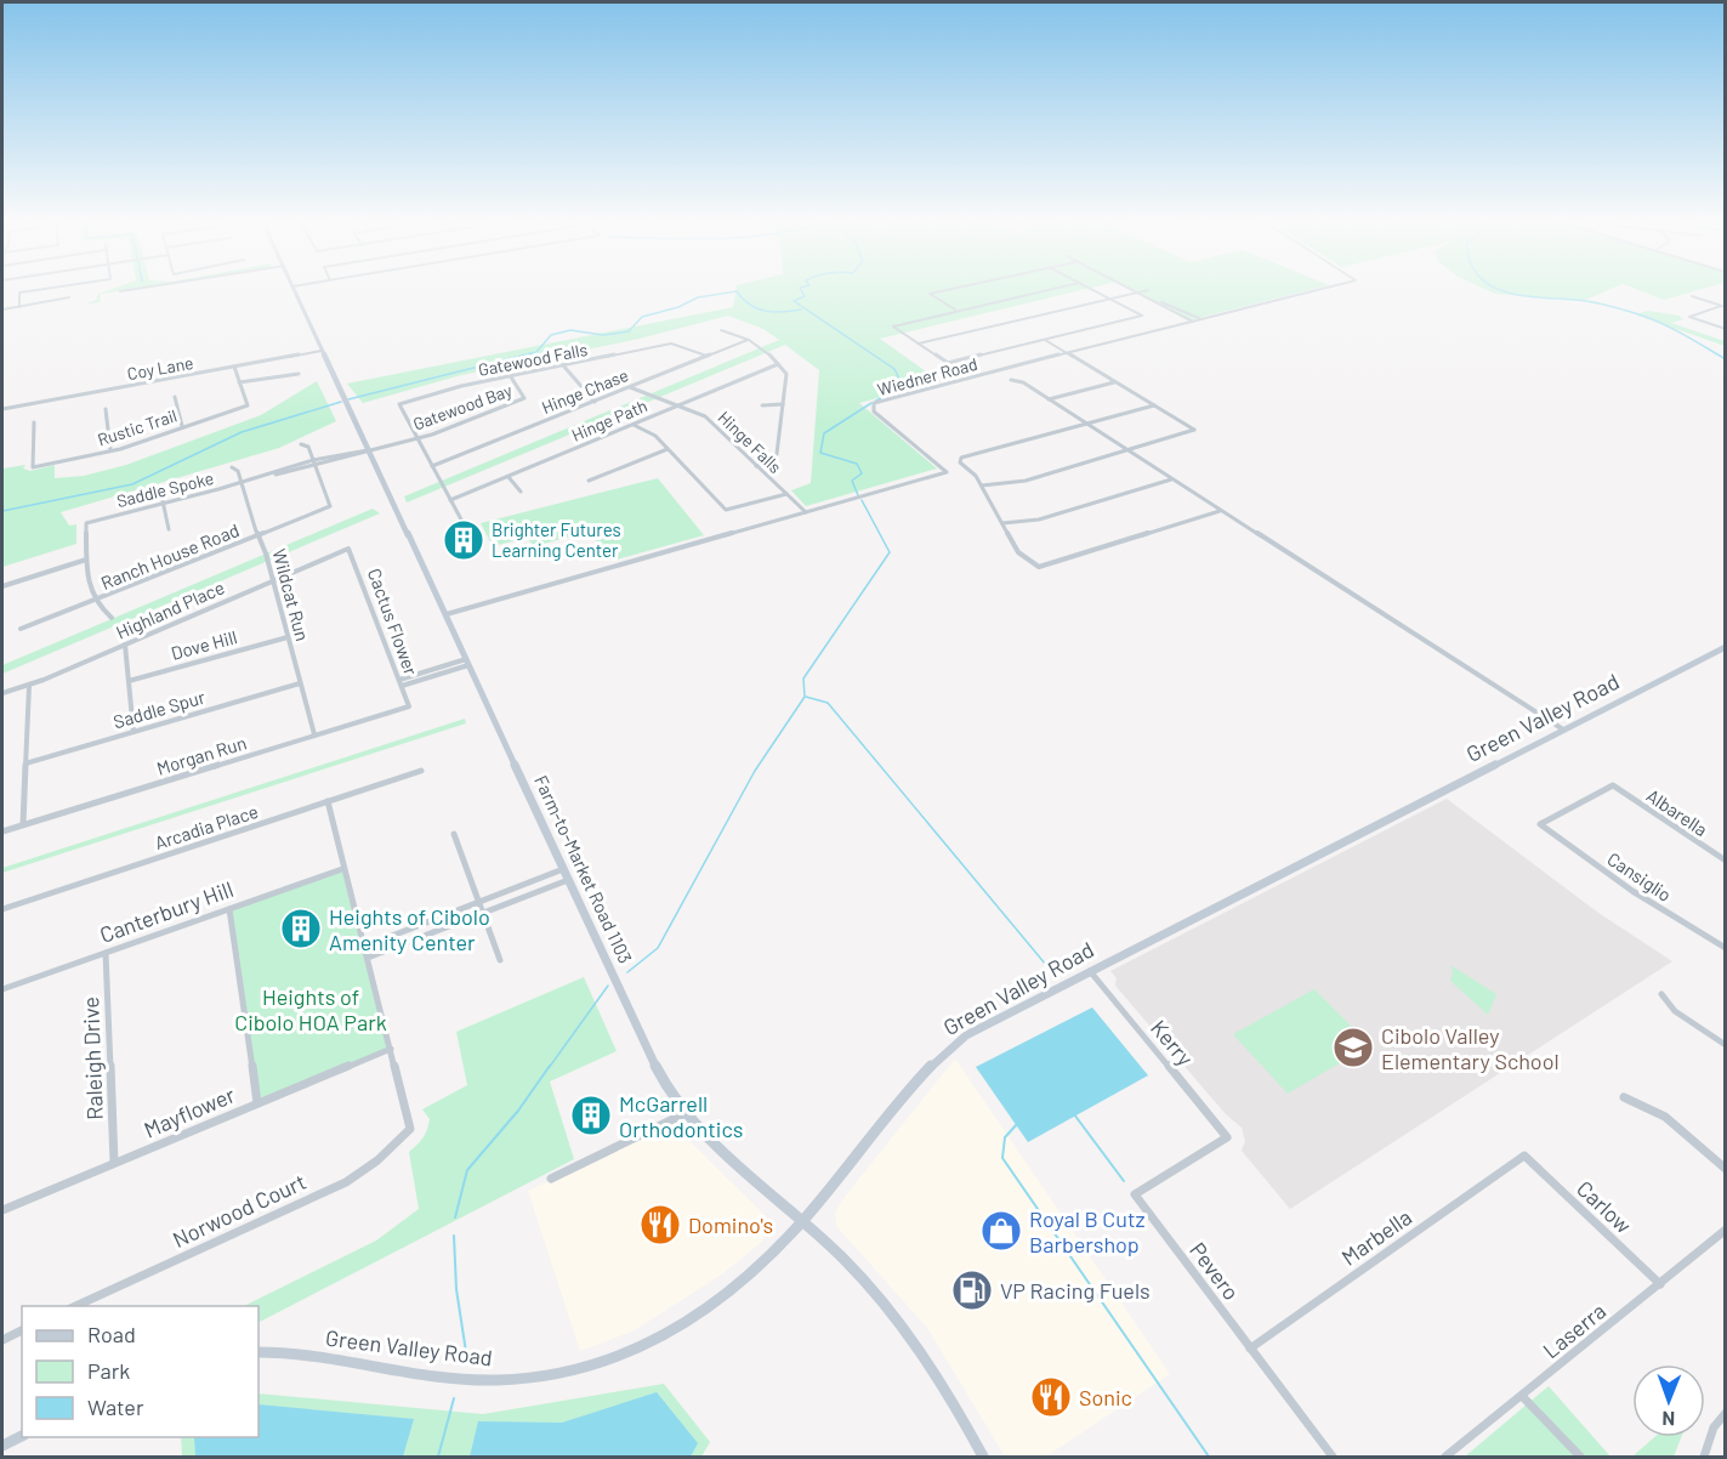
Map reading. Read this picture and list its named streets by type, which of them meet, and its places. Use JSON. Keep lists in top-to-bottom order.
{
  "streets": {
    "main road": ["Green Valley Road", "Farm-to-Market Road 1103"],
    "street": [
      "Gatewood Falls",
      "Coy Lane",
      "Wiedner Road",
      "Hinge Chase",
      "Gatewood Bay",
      "Hinge Path",
      "Rustic Trail",
      "Hinge Falls",
      "Saddle Spoke",
      "Ranch House Road",
      "Wildcat Run",
      "Highland Place",
      "Cactus Flower",
      "Dove Hill",
      "Saddle Spur",
      "Morgan Run",
      "Albarella",
      "Arcadia Place",
      "Cansiglio",
      "Canterbury Hill",
      "Kerry",
      "Raleigh Drive",
      "Mayflower",
      "Carlow",
      "Norwood Court",
      "Marbella",
      "Pevero",
      "Laserra"
    ]
  },
  "crossings": [
    ["Gatewood Falls", "Hinge Chase"],
    ["Gatewood Falls", "Gatewood Bay"],
    ["Coy Lane", "Farm-to-Market Road 1103"],
    ["Wiedner Road", "Hinge Falls"],
    ["Wiedner Road", "Farm-to-Market Road 1103"],
    ["Hinge Chase", "Hinge Falls"],
    ["Gatewood Bay", "Saddle Spoke"],
    ["Gatewood Bay", "Farm-to-Market Road 1103"],
    ["Hinge Path", "Hinge Falls"],
    ["Saddle Spoke", "Ranch House Road"],
    ["Saddle Spoke", "Wildcat Run"],
    ["Saddle Spoke", "Farm-to-Market Road 1103"],
    ["Ranch House Road", "Wildcat Run"],
    ["Wildcat Run", "Highland Place"],
    ["Wildcat Run", "Dove Hill"],
    ["Wildcat Run", "Saddle Spur"],
    ["Wildcat Run", "Morgan Run"],
    ["Highland Place", "Cactus Flower"],
    ["Cactus Flower", "Morgan Run"],
    ["Green Valley Road", "Farm-to-Market Road 1103"],
    ["Green Valley Road", "Kerry"],
    ["Albarella", "Cansiglio"],
    ["Canterbury Hill", "Raleigh Drive"],
    ["Kerry", "Pevero"],
    ["Raleigh Drive", "Mayflower"],
    ["Mayflower", "Norwood Court"],
    ["Carlow", "Marbella"],
    ["Carlow", "Laserra"],
    ["Marbella", "Pevero"]
  ],
  "parks": ["Heights of Cibolo HOA Park"],
  "places": {
    "building": ["Brighter Futures Learning Center", "Heights of Cibolo Amenity Center", "McGarrell Orthodontics"],
    "school or university": ["Cibolo Valley Elementary School"],
    "restaurant": ["Domino's", "Sonic"],
    "shop": ["Royal B Cutz Barbershop"],
    "fuel station": ["VP Racing Fuels"]
  },
  "legend": ["Road", "Park", "Water"],
  "north": "bottom"
}
